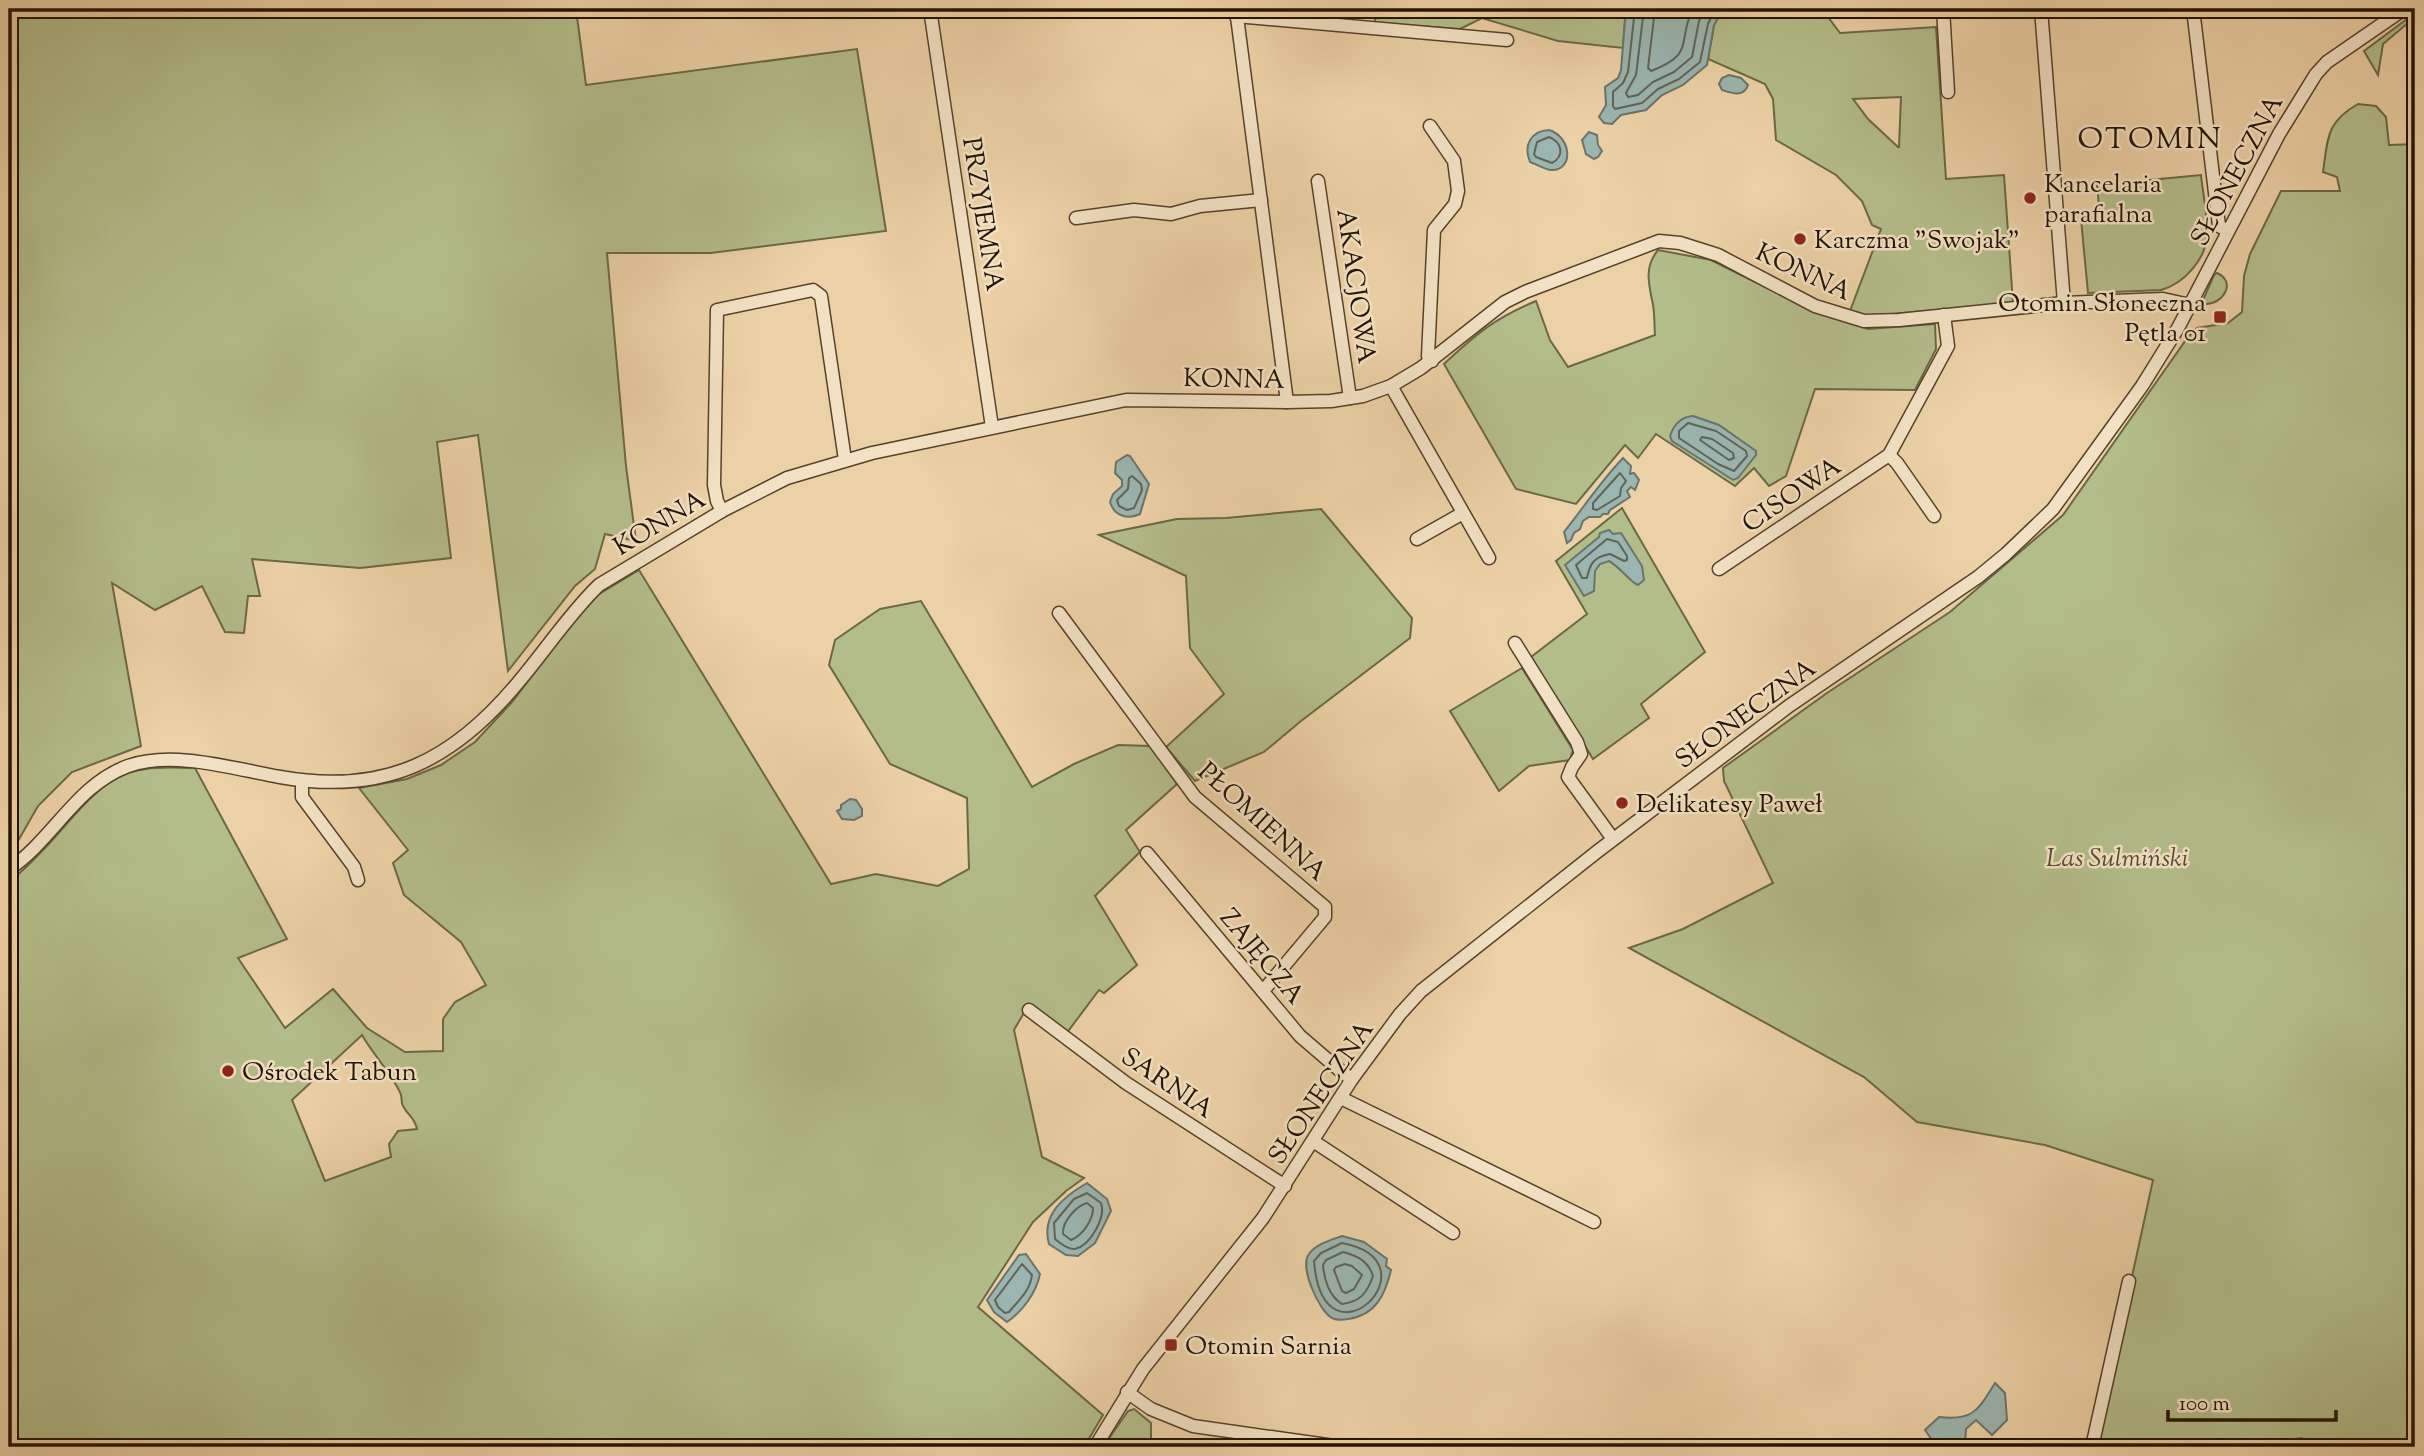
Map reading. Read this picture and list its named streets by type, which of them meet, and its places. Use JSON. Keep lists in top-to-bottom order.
{
  "streets": {
    "street": [
      "SŁONECZNA",
      "PRZYJEMNA",
      "KONNA",
      "AKACJOWA",
      "CISOWA",
      "PŁOMIENNA",
      "ZAJĘCZA",
      "SARNIA"
    ]
  },
  "crossings": [
    ["SŁONECZNA", "KONNA"],
    ["SŁONECZNA", "ZAJĘCZA"],
    ["SŁONECZNA", "SARNIA"],
    ["PRZYJEMNA", "KONNA"],
    ["KONNA", "AKACJOWA"],
    ["KONNA", "CISOWA"],
    ["PŁOMIENNA", "ZAJĘCZA"]
  ],
  "districts": ["OTOMIN"],
  "parks": ["Las Sulmiński"],
  "places": {
    "other": [
      "Kancelaria parafialna",
      "Karczma \"Swojak\"",
      "Delikatesy Paweł",
      "Ośrodek Tabun"
    ],
    "transit": ["Otomin Słoneczna Pętla 01", "Otomin Sarnia"]
  },
  "scale_bar": "100 m"
}
